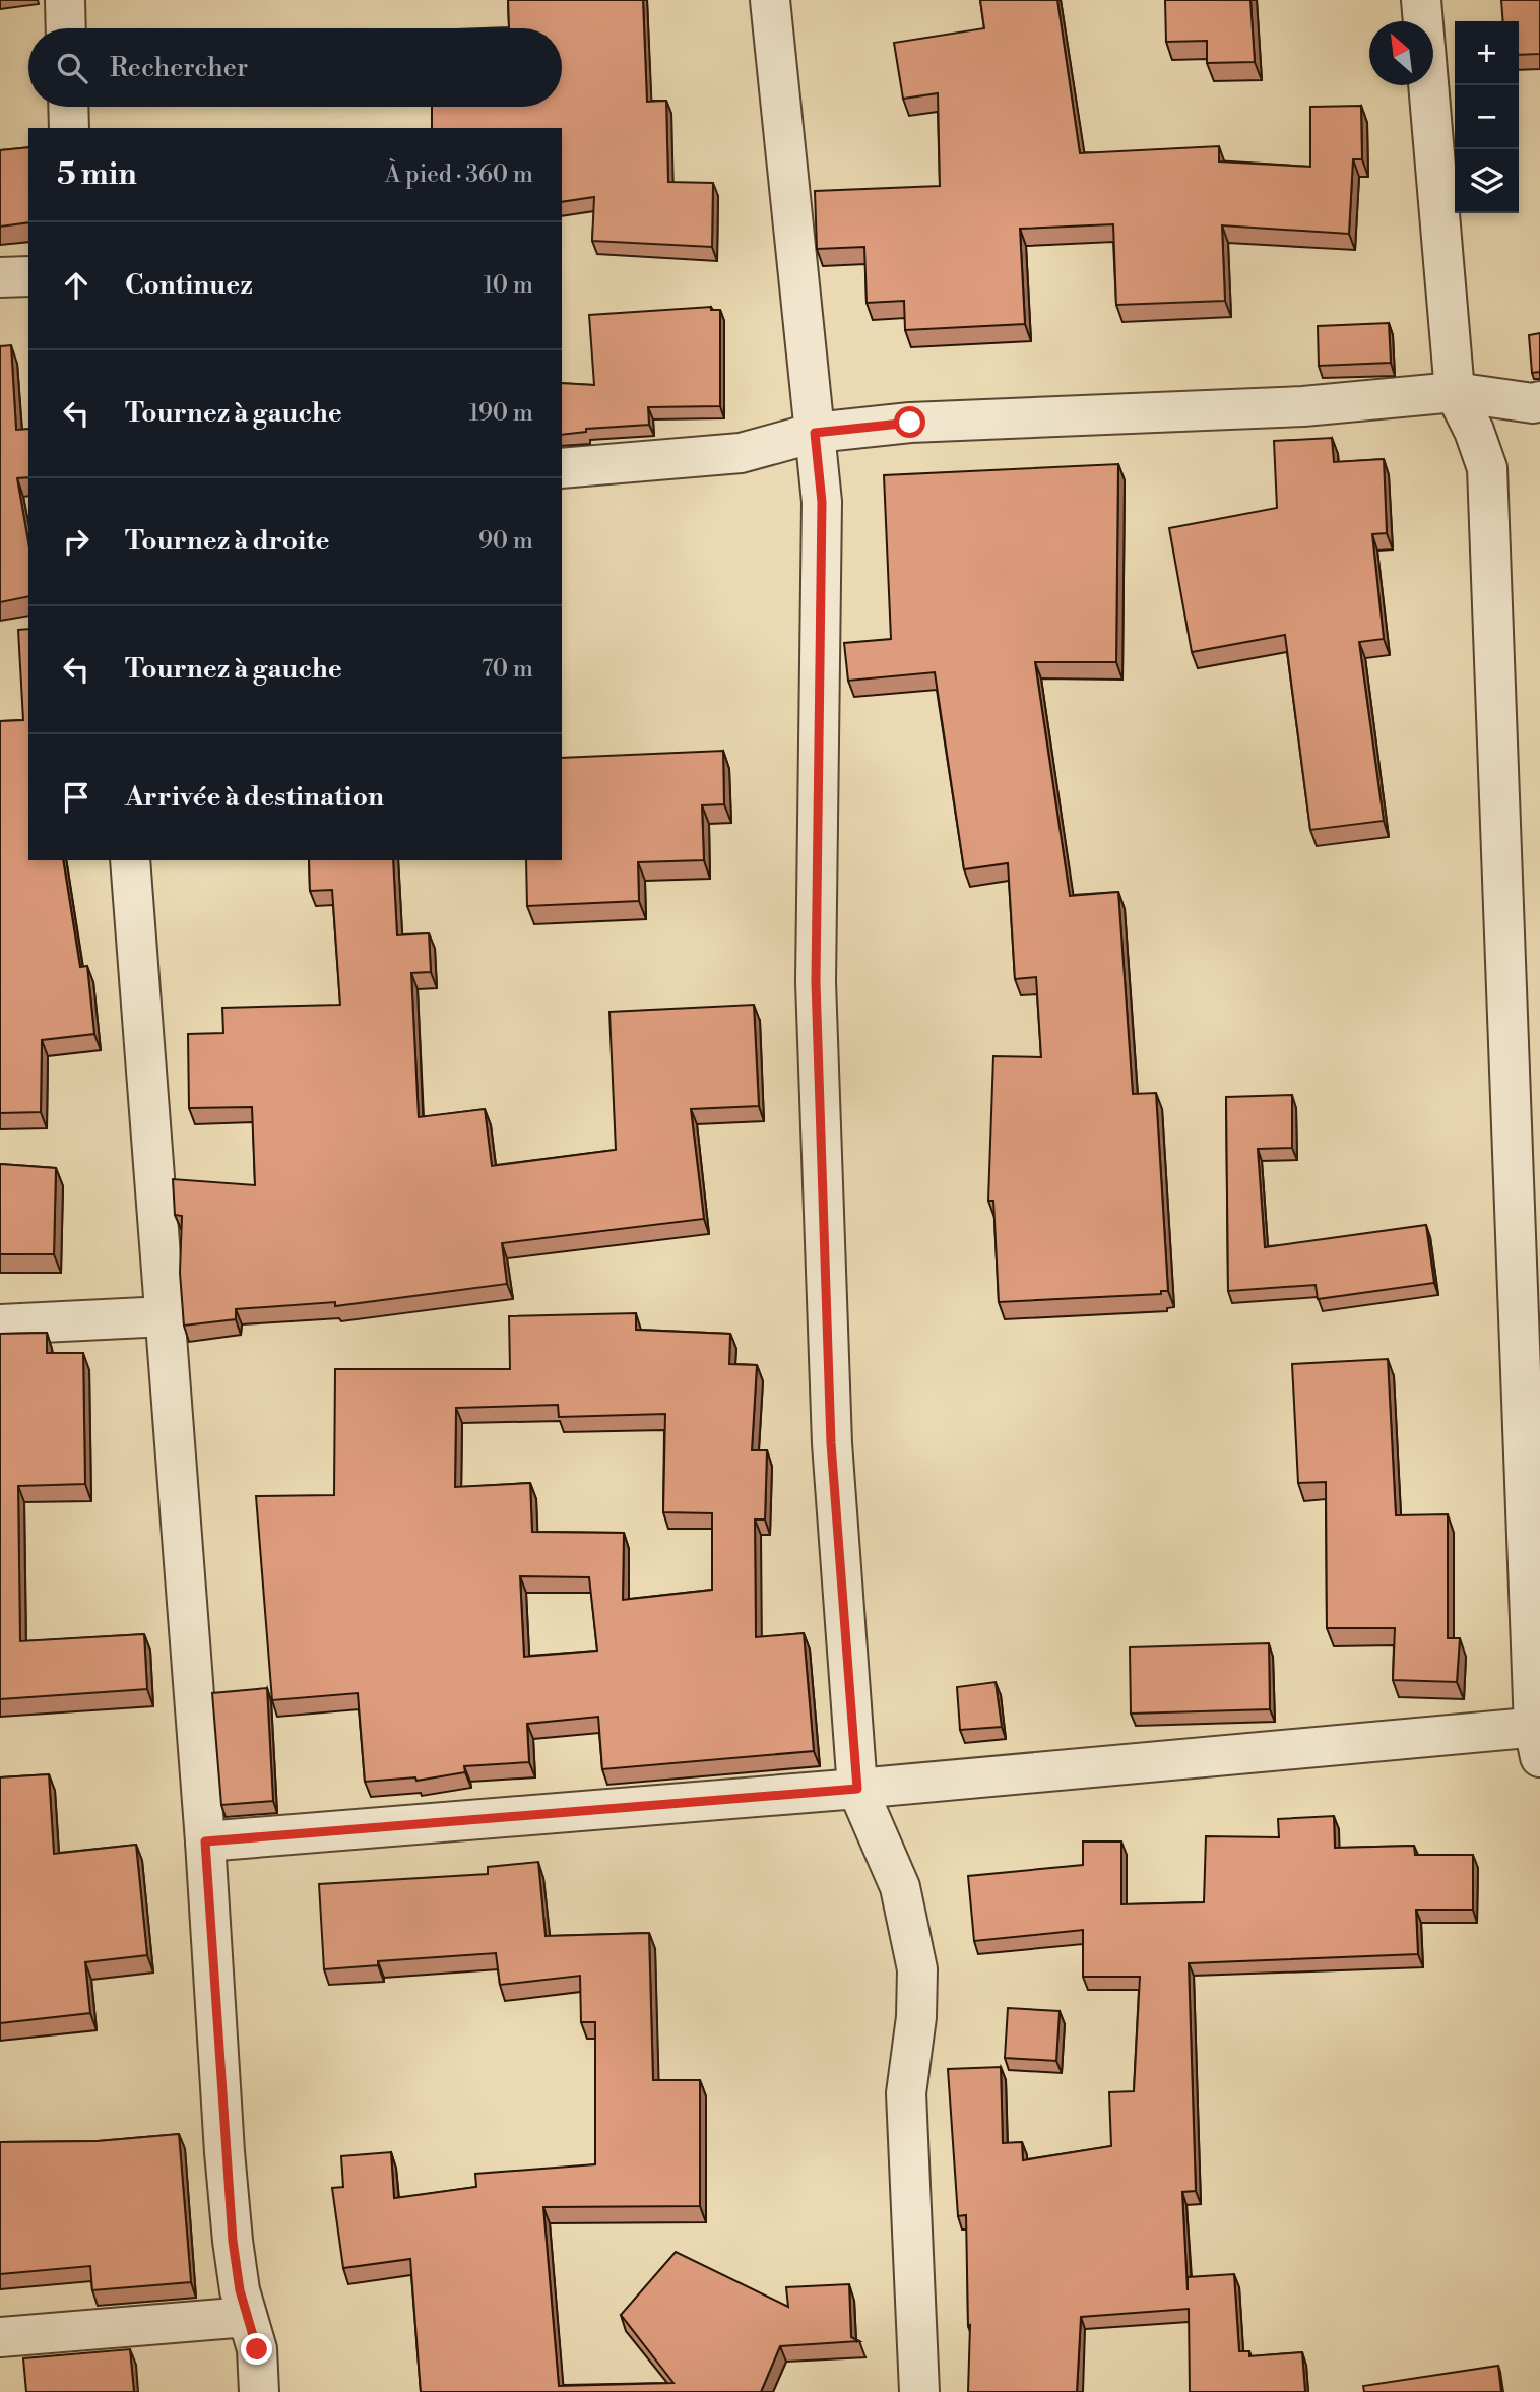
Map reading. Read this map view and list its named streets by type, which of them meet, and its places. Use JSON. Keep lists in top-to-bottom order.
{
  "north": "top left",
  "page": {
    "map_buttons": ["+", "−"],
    "search": "Rechercher",
    "heading": ["5 min", "À pied · 360 m"],
    "list": [
      ["Continuez", "10 m"],
      ["Tournez à gauche", "190 m"],
      ["Tournez à droite", "90 m"],
      ["Tournez à gauche", "70 m"],
      "Arrivée à destination"
    ]
  }
}
